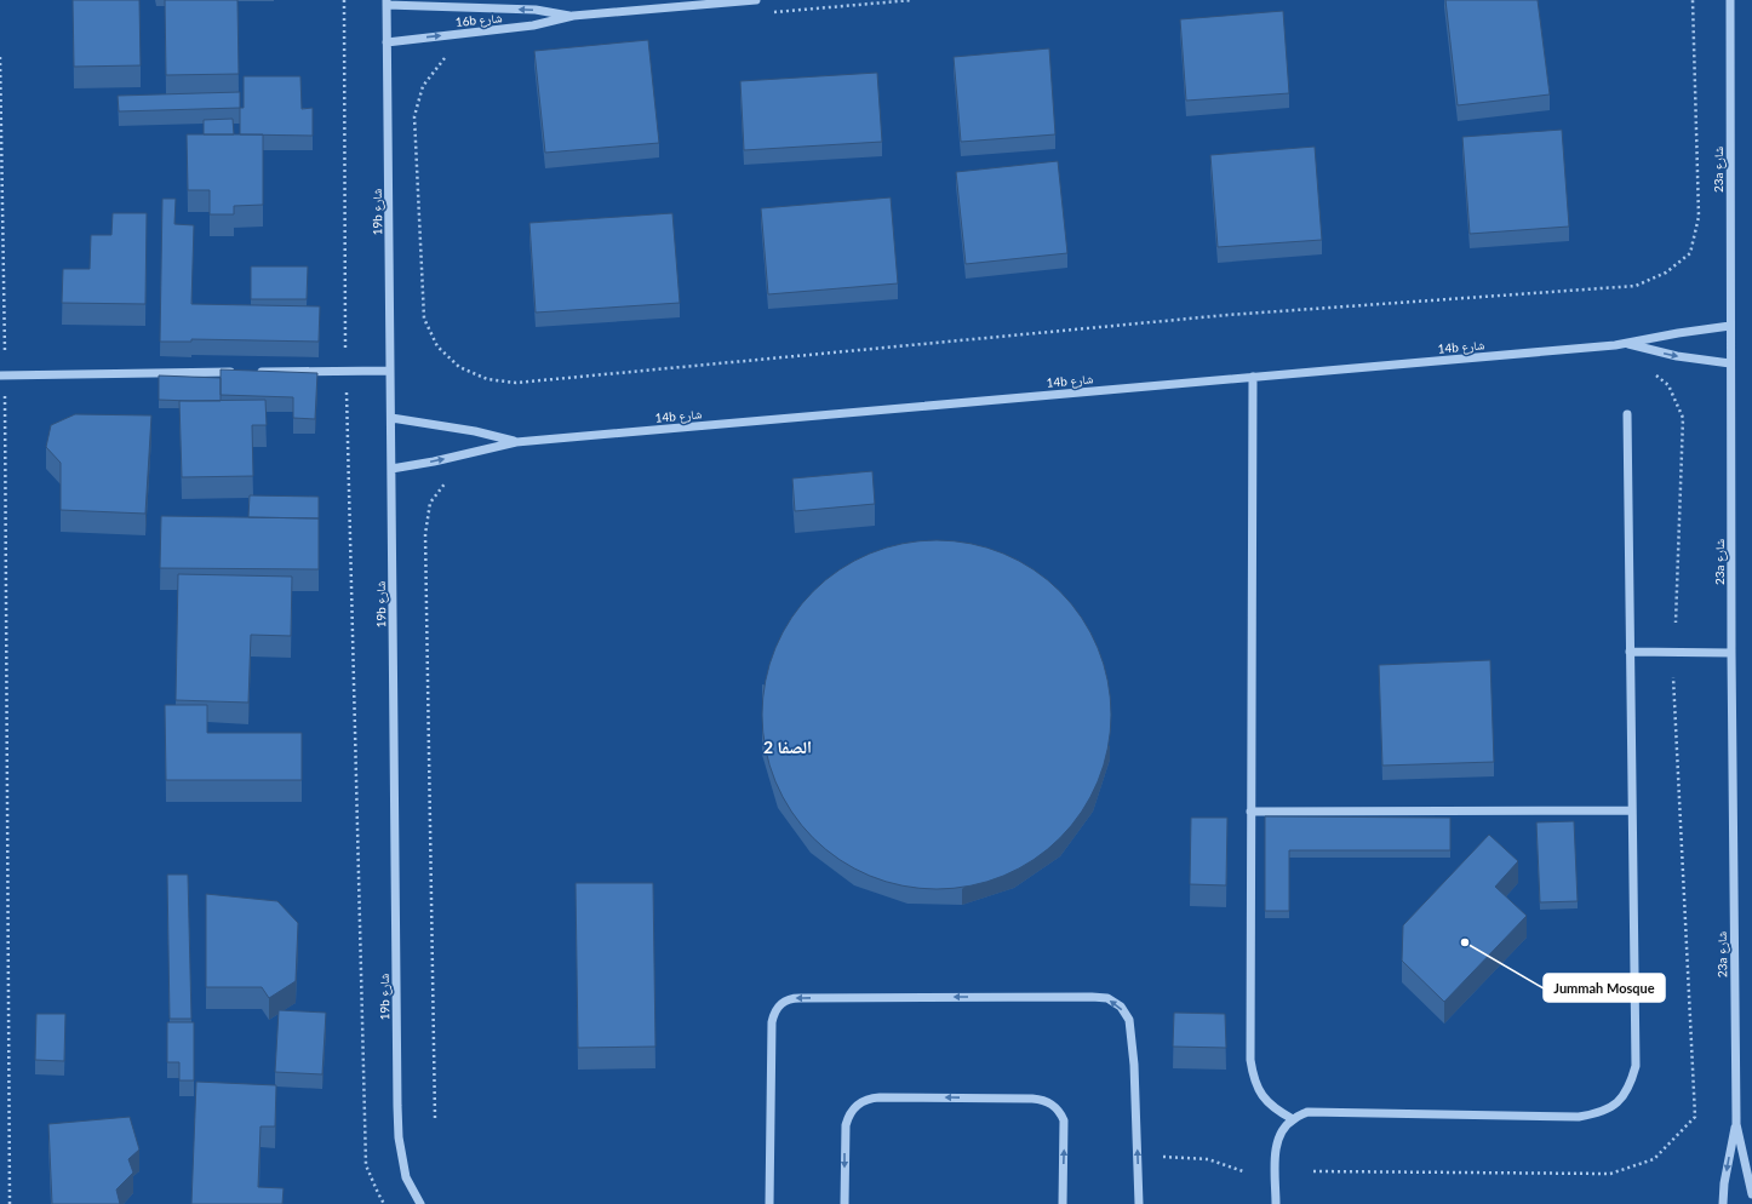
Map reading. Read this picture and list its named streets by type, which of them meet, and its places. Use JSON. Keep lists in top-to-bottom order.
{
  "streets": {
    "street": [
      "16b شارع",
      "23a شارع",
      "19b شارع",
      "14b شارع"
    ]
  },
  "crossings": [
    ["16b شارع", "19b شارع"],
    ["23a شارع", "14b شارع"],
    ["19b شارع", "14b شارع"]
  ],
  "districts": ["الصفا 2"],
  "places": ["Jummah Mosque"]
}
